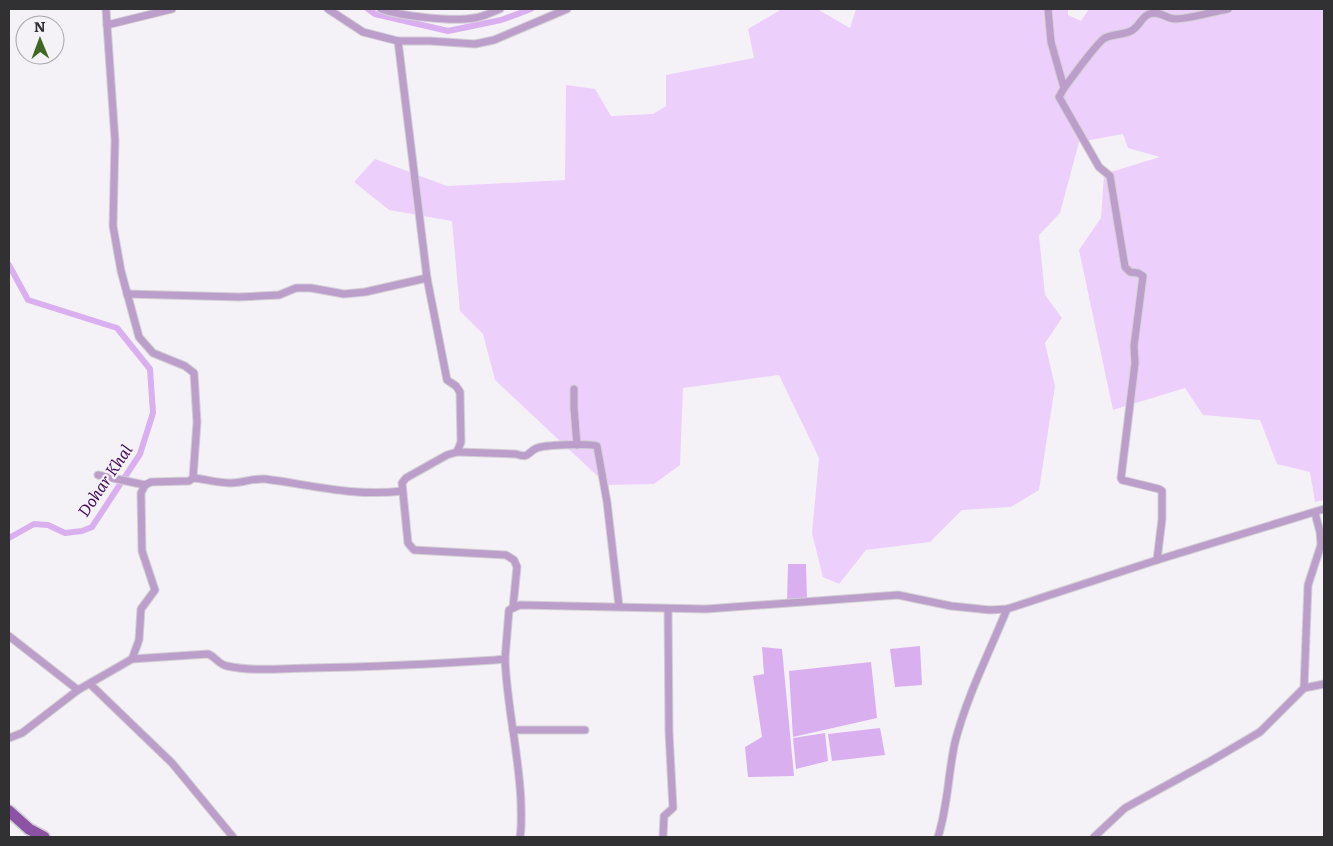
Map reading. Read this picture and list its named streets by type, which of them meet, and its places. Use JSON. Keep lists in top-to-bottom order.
{
  "water": ["Dohar Khal"],
  "north": "top"
}
